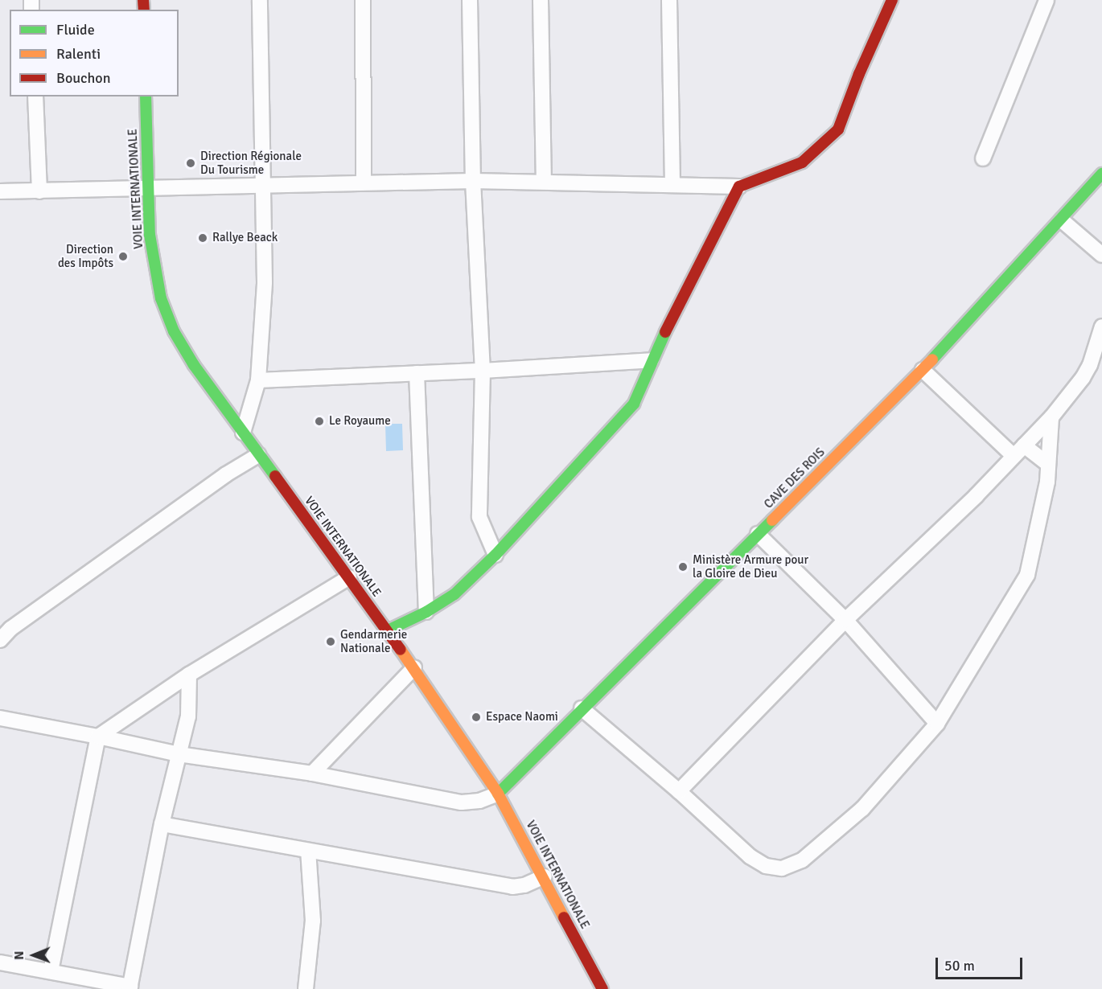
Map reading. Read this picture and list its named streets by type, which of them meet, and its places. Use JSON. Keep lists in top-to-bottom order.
{
  "streets": {
    "street": ["VOIE INTERNATIONALE", "CAVE DES ROIS"]
  },
  "crossings": [
    ["VOIE INTERNATIONALE", "CAVE DES ROIS"]
  ],
  "places": [
    "Direction Régionale Du Tourisme",
    "Rallye Beack",
    "Direction des Impôts",
    "Le Royaume",
    "Ministère Armure pour la Gloire de Dieu",
    "Gendarmerie Nationale",
    "Espace Naomi"
  ],
  "legend": ["Fluide", "Ralenti", "Bouchon"],
  "scale_bar": "50 m",
  "north": "left"
}
